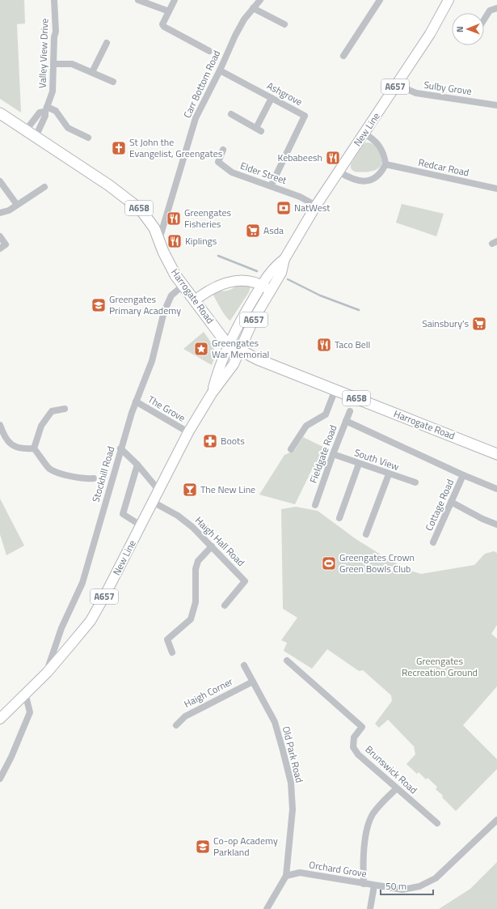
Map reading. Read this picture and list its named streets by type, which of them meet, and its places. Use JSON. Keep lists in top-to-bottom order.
{
  "streets": {
    "highway": ["A658", "Harrogate Road"],
    "main road": ["A657", "New Line"],
    "street": [
      "Valley View Drive",
      "Carr Bottom Road",
      "Sulby Grove",
      "Ashgrove",
      "Redcar Road",
      "Elder Street",
      "The Grove",
      "Fieldgate Road",
      "South View",
      "Stockhill Road",
      "Cottage Road",
      "Haigh Hall Road",
      "Haigh Corner",
      "Old Park Road",
      "Brunswick Road",
      "Orchard Grove"
    ]
  },
  "crossings": [
    ["Valley View Drive", "Harrogate Road"],
    ["Carr Bottom Road", "Ashgrove"],
    ["Carr Bottom Road", "Harrogate Road"],
    ["Sulby Grove", "New Line"],
    ["Ashgrove", "Elder Street"],
    ["New Line", "Elder Street"],
    ["New Line", "Harrogate Road"],
    ["New Line", "The Grove"],
    ["New Line", "Stockhill Road"],
    ["New Line", "Haigh Hall Road"],
    ["Harrogate Road", "Stockhill Road"],
    ["The Grove", "Stockhill Road"],
    ["Fieldgate Road", "South View"],
    ["Haigh Corner", "Old Park Road"],
    ["Old Park Road", "Orchard Grove"]
  ],
  "parks": ["Greengates Recreation Ground"],
  "places": {
    "church": ["St John the Evangelist, Greengates"],
    "restaurant": [
      "Kebabeesh",
      "Greengates Fisheries",
      "Kiplings",
      "Taco Bell"
    ],
    "bank": ["NatWest"],
    "supermarket": ["Asda", "Sainsbury's"],
    "school or university": ["Greengates Primary Academy", "Co-op Academy Parkland"],
    "place": ["Greengates War Memorial"],
    "pharmacy": ["Boots"],
    "bar": ["The New Line"],
    "sports": ["Greengates Crown Green Bowls Club"]
  },
  "scale_bar": "50 m",
  "north": "left"
}
